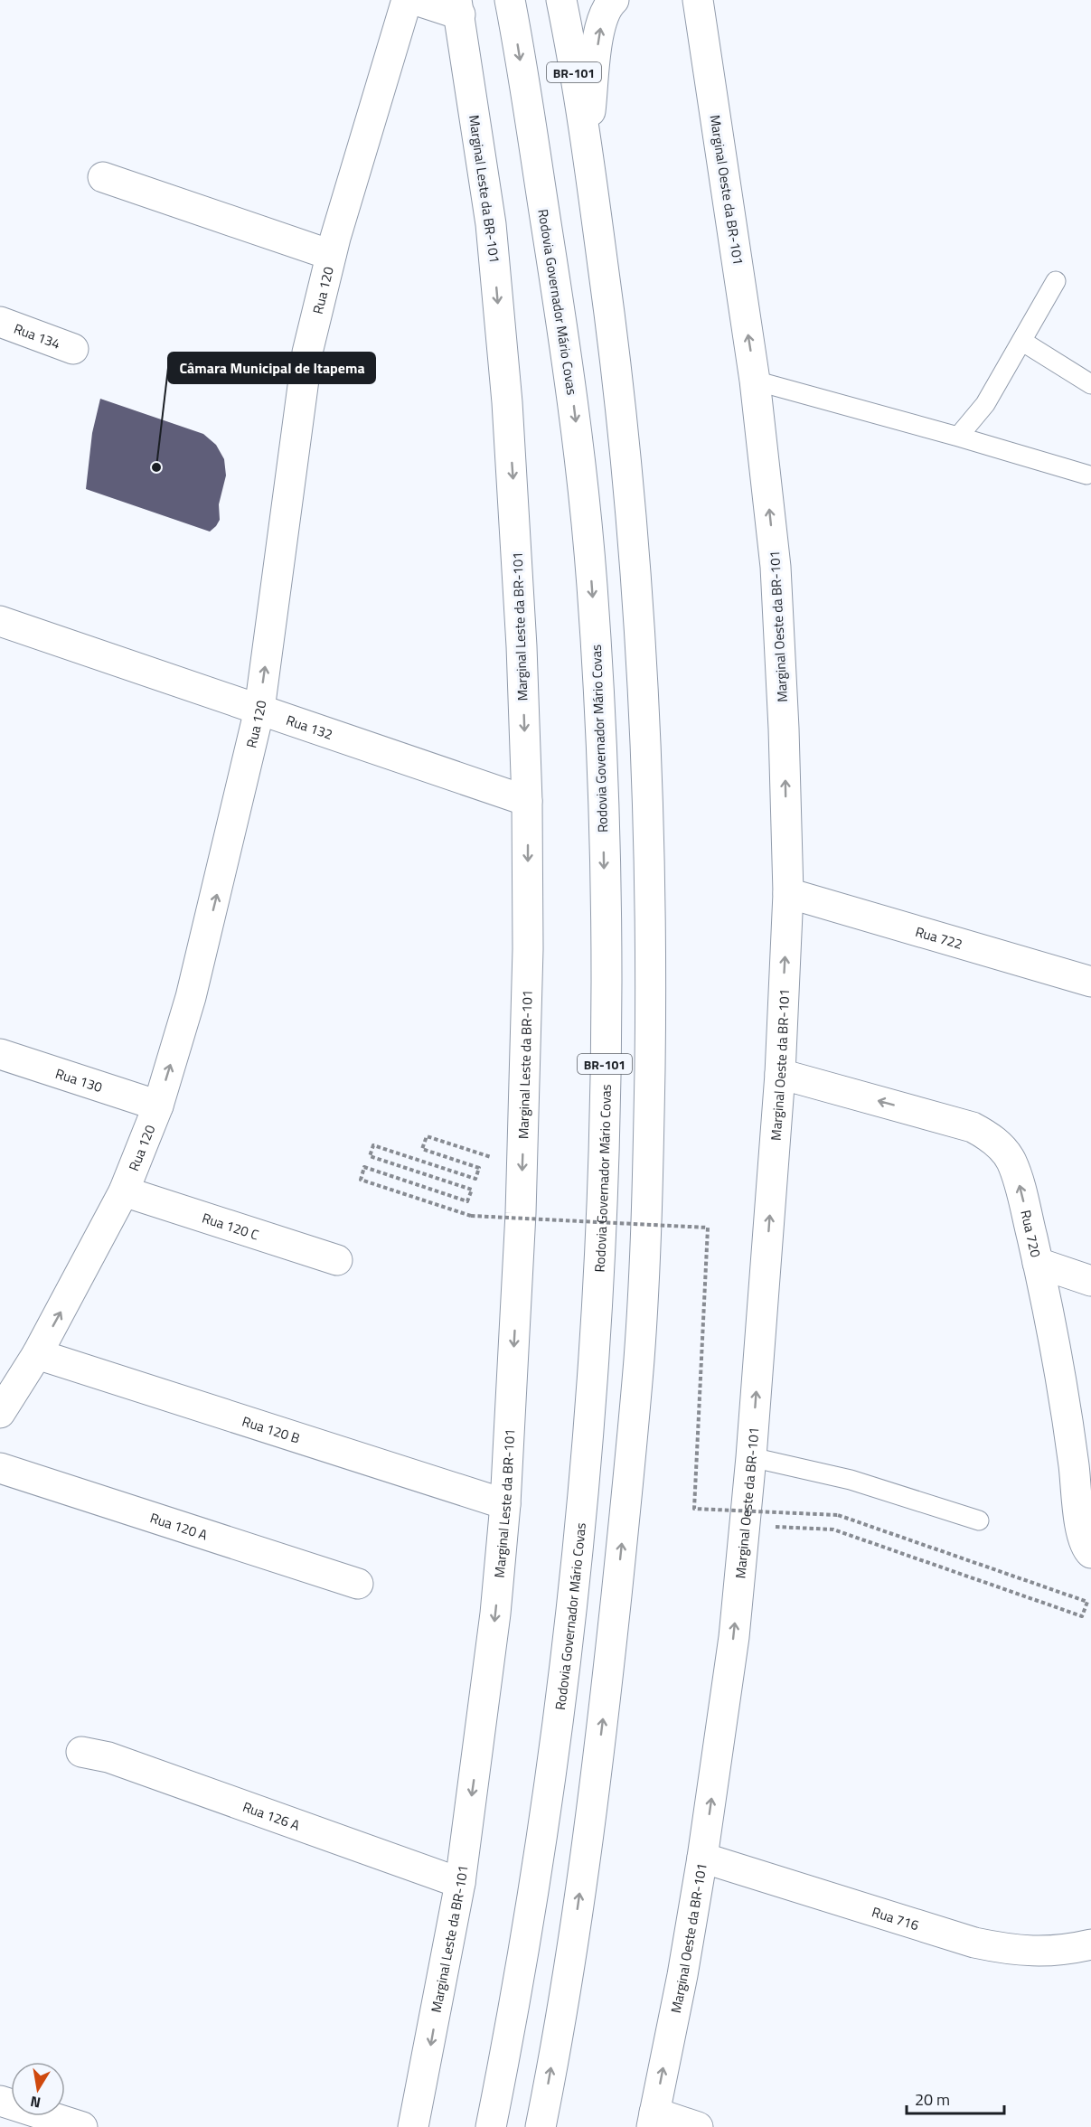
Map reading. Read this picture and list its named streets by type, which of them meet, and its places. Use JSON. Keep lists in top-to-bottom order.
{
  "streets": {
    "main road": [
      "BR-101",
      "Marginal Leste da BR-101",
      "Marginal Oeste da BR-101",
      "Rua 120",
      "Rodovia Governador Mário Covas",
      "Rua 134",
      "Rua 132",
      "Rua 722",
      "Rua 130",
      "Rua 120 C",
      "Rua 720",
      "Rua 120 B",
      "Rua 120 A",
      "Rua 126 A",
      "Rua 716"
    ]
  },
  "crossings": [
    ["Marginal Leste da BR-101", "Rua 132"],
    ["Marginal Leste da BR-101", "Rua 120 B"],
    ["Marginal Leste da BR-101", "Rua 126 A"],
    ["Marginal Oeste da BR-101", "Rua 722"],
    ["Marginal Oeste da BR-101", "Rua 720"],
    ["Marginal Oeste da BR-101", "Rua 716"],
    ["Rua 120", "Rua 132"],
    ["Rua 120", "Rua 130"],
    ["Rua 120", "Rua 120 C"],
    ["Rua 120", "Rua 120 B"]
  ],
  "one_way": ["Rua 120", "Rua 720"],
  "places": ["Câmara Municipal de Itapema"],
  "scale_bar": "20 m",
  "north": "bottom"
}
